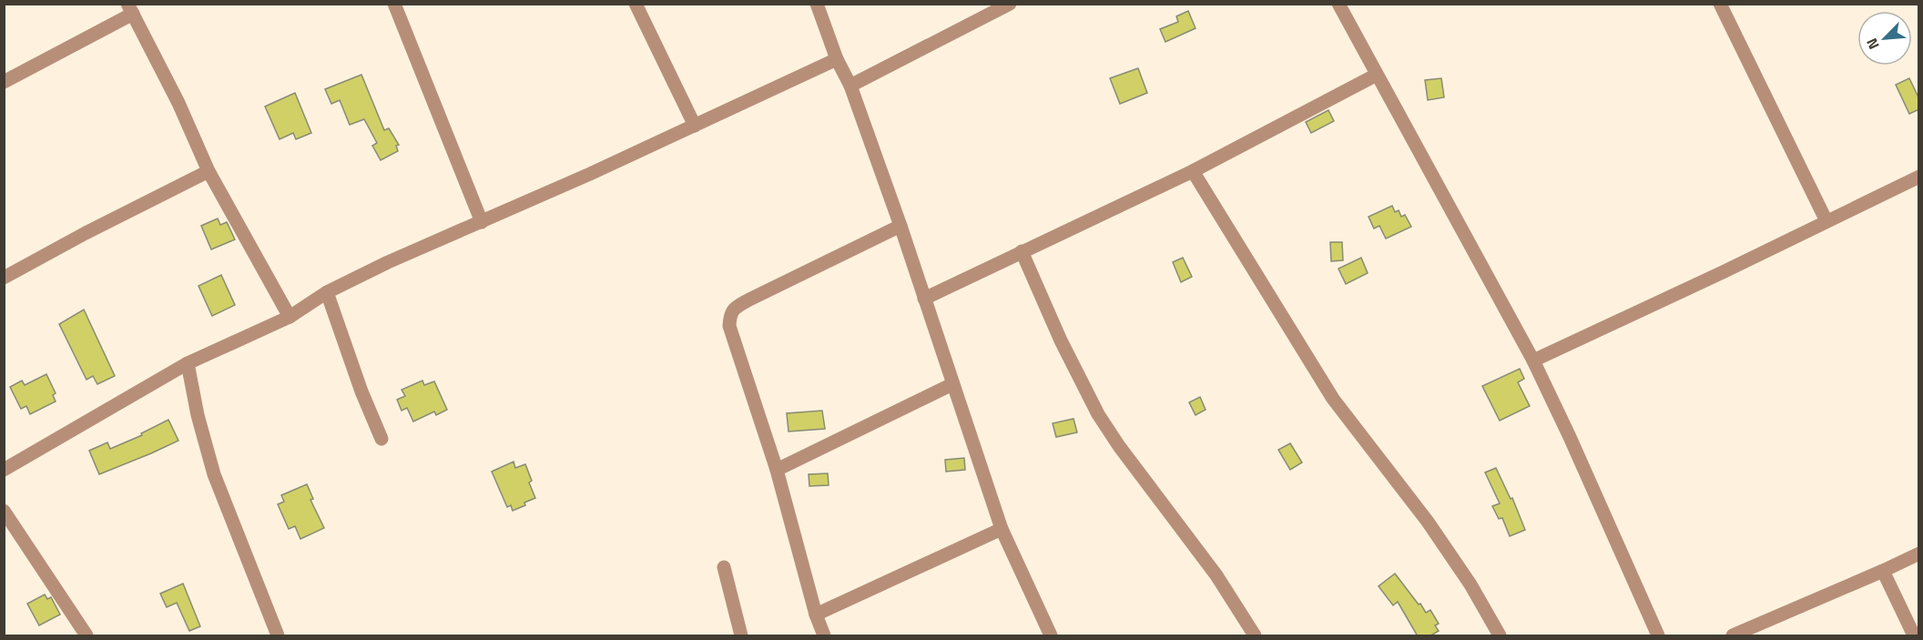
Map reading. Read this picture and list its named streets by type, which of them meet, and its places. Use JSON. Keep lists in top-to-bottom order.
{
  "north": "bottom left"
}
